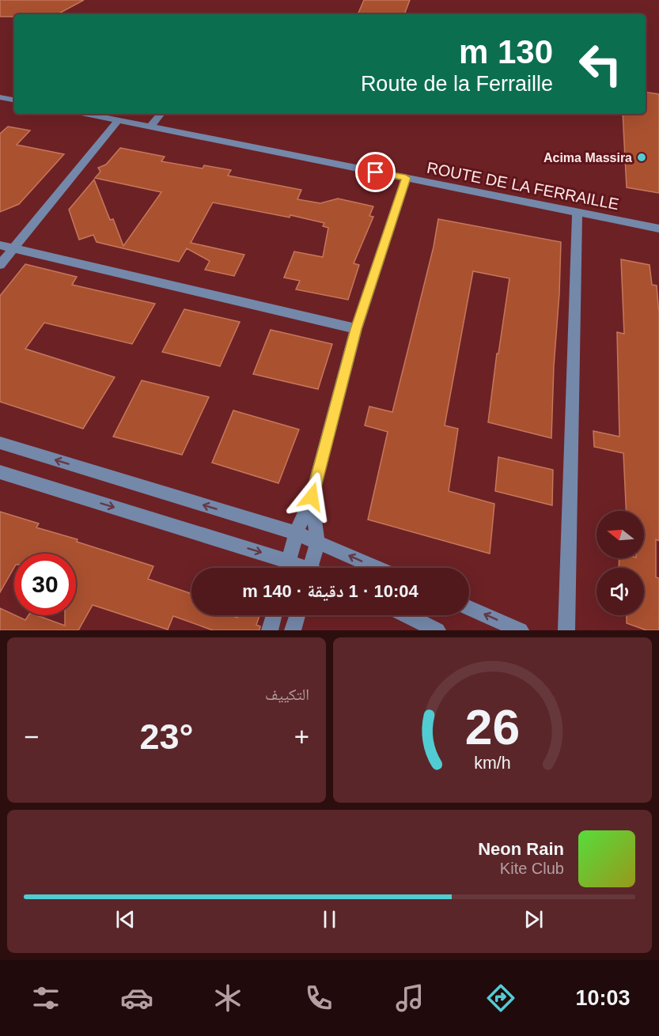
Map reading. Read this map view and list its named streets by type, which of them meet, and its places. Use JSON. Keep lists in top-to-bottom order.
{
  "streets": {
    "street": ["ROUTE DE LA FERRAILLE"]
  },
  "places": ["Acima Massira"],
  "north": "left",
  "page": {
    "turn": ["130 m", "Route de la Ferraille"],
    "limit": "30",
    "trip": "10:04 · 1 دقيقة · 140 m",
    "tile": "التكييف",
    "heat": ["−", "23°", "+"],
    "song": ["Neon Rain", "Kite Club"],
    "tabs": "10:03",
    "gauge": ["26", "km/h"]
  }
}
